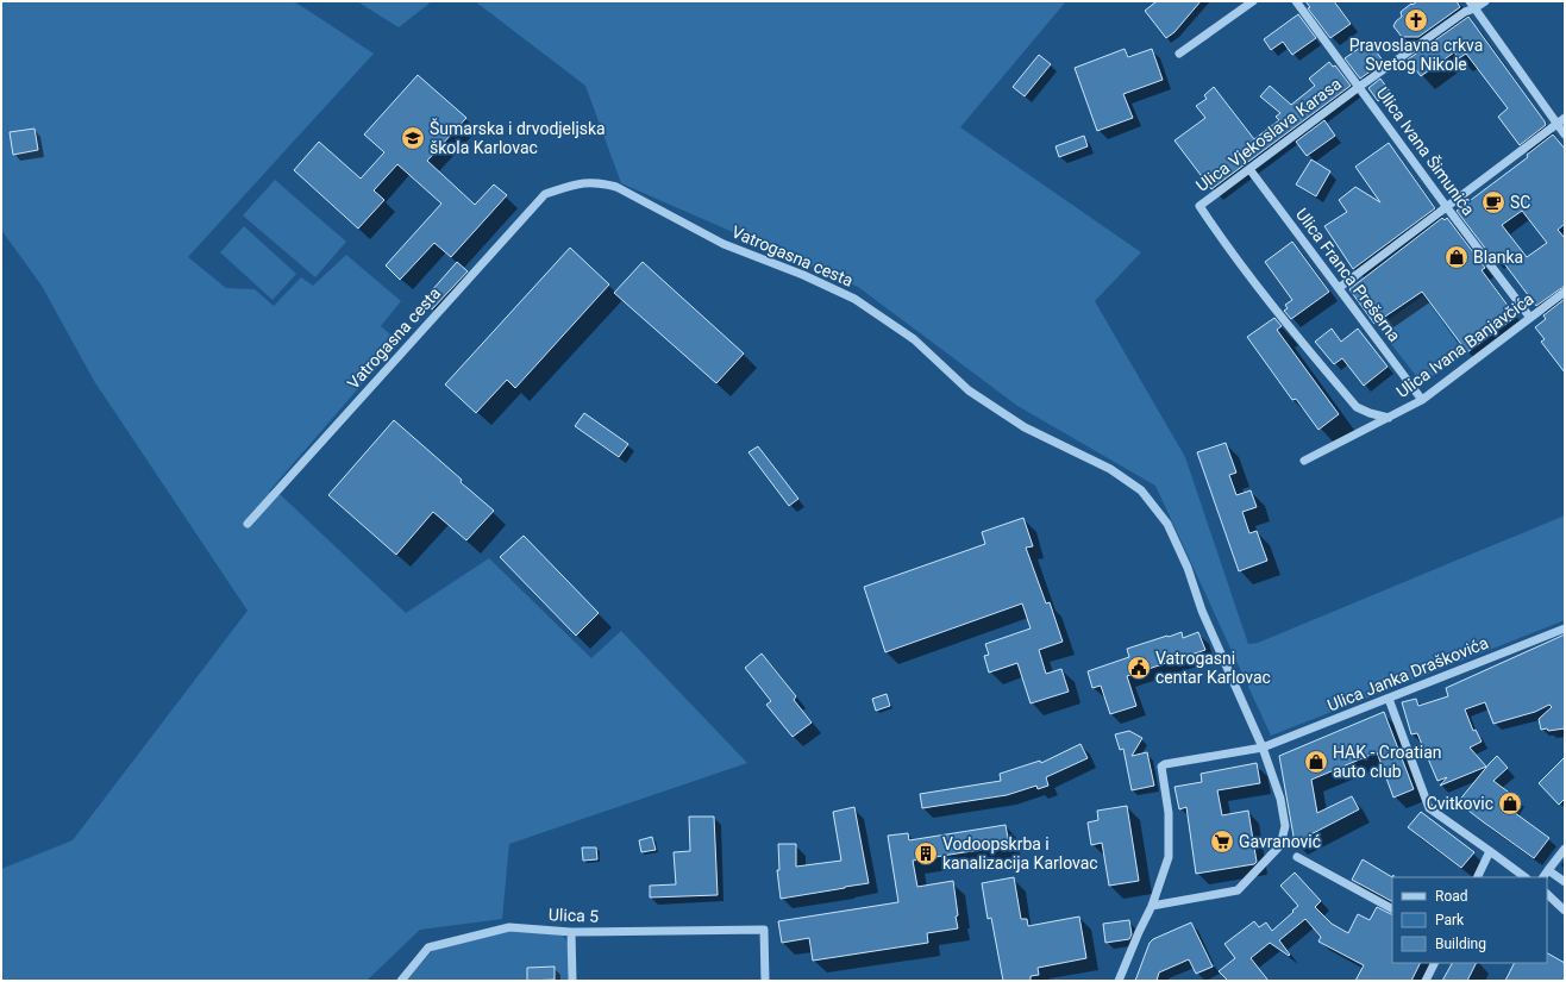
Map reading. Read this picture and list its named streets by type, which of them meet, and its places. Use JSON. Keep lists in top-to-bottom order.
{
  "streets": {
    "street": [
      "Ulica Vjekoslava Karasa",
      "Ulica Ivana Šimunića",
      "Vatrogasna cesta",
      "Ulica Franca Prešerna",
      "Ulica Ivana Banjavčića",
      "Ulica Janka Draškovića",
      "Ulica 5"
    ]
  },
  "crossings": [
    ["Ulica Vjekoslava Karasa", "Ulica Ivana Šimunića"],
    ["Ulica Vjekoslava Karasa", "Ulica Franca Prešerna"],
    ["Ulica Vjekoslava Karasa", "Ulica Ivana Banjavčića"],
    ["Ulica Ivana Šimunića", "Ulica Ivana Banjavčića"],
    ["Vatrogasna cesta", "Ulica Janka Draškovića"],
    ["Ulica Franca Prešerna", "Ulica Ivana Banjavčića"]
  ],
  "places": {
    "church": ["Pravoslavna crkva Svetog Nikole"],
    "school or university": ["Šumarska i drvodjeljska škola Karlovac"],
    "cafe": ["SC"],
    "shop": ["Blanka", "HAK - Croatian auto club", "Cvitkovic"],
    "public building": ["Vatrogasni centar Karlovac"],
    "supermarket": ["Gavranović"],
    "building": ["Vodoopskrba i kanalizacija Karlovac"]
  },
  "legend": ["Road", "Park", "Building"]
}
